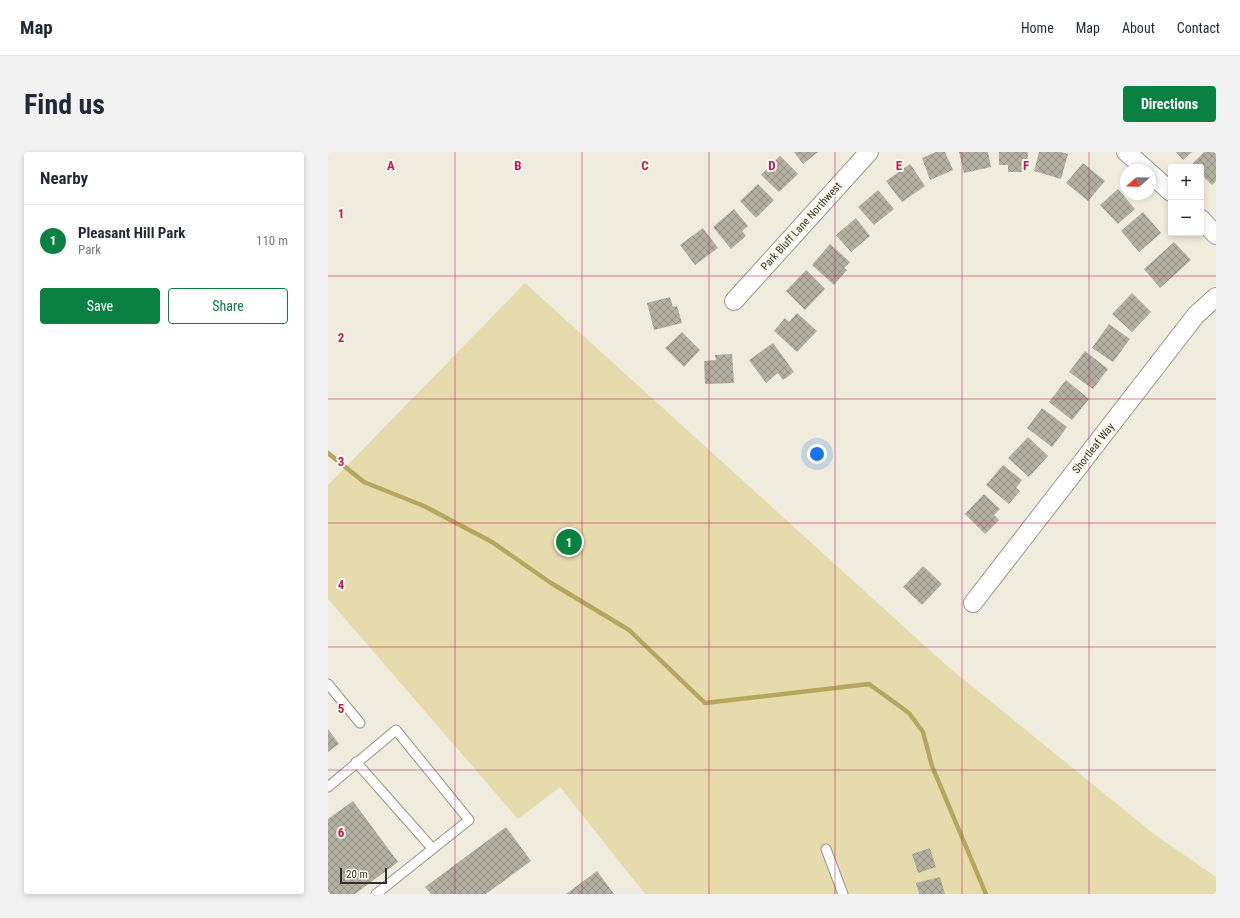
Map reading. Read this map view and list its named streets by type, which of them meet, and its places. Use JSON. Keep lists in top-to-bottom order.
{
  "streets": {
    "street": ["Park Bluff Lane Northwest", "Shortleaf Way"]
  },
  "scale_bar": "20 m",
  "north": "left",
  "page": {
    "header": "Map",
    "nav": [
      "Home",
      "Map",
      "About",
      "Contact"
    ],
    "buttons": [
      "Directions",
      ["Save", "Share"]
    ],
    "title": "Find us",
    "heading": "Nearby",
    "map_buttons": ["+", "−"],
    "list": [
      {
        "mark": "1",
        "name": "Pleasant Hill Park",
        "note": "Park",
        "value": "110 m"
      }
    ],
    "pins": "1",
    "scale": "20 m"
  },
  "grid": {
    "columns": [
      "A",
      "B",
      "C",
      "D",
      "E",
      "F"
    ],
    "rows": [
      "1",
      "2",
      "3",
      "4",
      "5",
      "6"
    ]
  }
}
